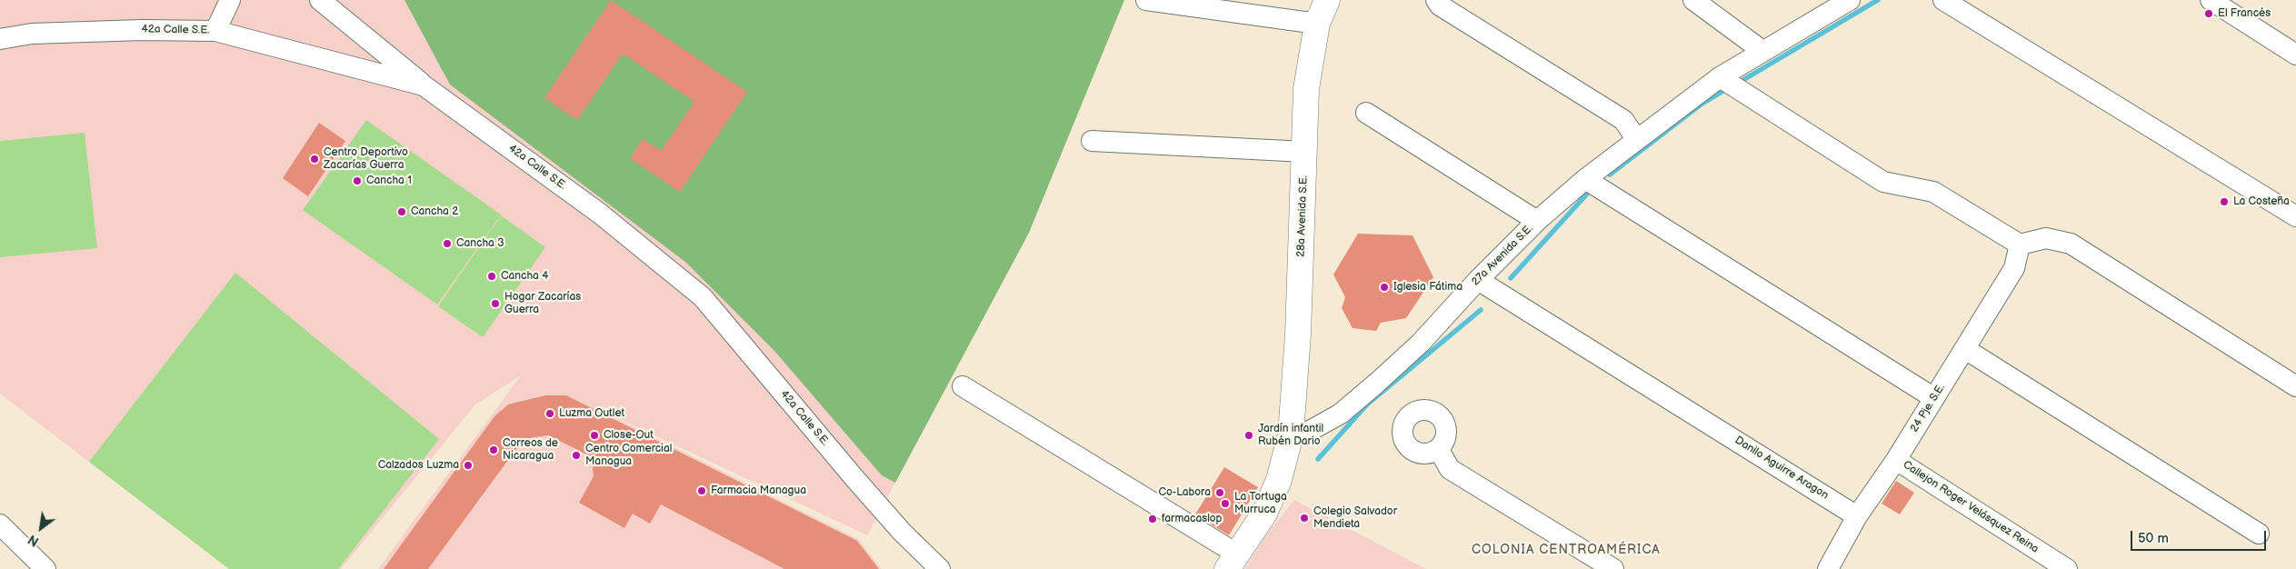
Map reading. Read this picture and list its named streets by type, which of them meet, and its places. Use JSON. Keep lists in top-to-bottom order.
{
  "streets": {
    "street": [
      "42a Calle S.E.",
      "28a Avenida S.E.",
      "27a Avenida S.E.",
      "24 Pje. S.E.",
      "Danilo Aguirre Aragon",
      "Callejon Roger Velásquez Reina"
    ]
  },
  "crossings": [
    ["28a Avenida S.E.", "27a Avenida S.E."],
    ["27a Avenida S.E.", "Danilo Aguirre Aragon"],
    ["24 Pje. S.E.", "Danilo Aguirre Aragon"],
    ["24 Pje. S.E.", "Callejon Roger Velásquez Reina"]
  ],
  "districts": ["COLONIA CENTROAMÉRICA"],
  "places": [
    "El Francés",
    "Centro Deportivo Zacarías Guerra",
    "Cancha 1",
    "La Costeña",
    "Cancha 2",
    "Cancha 3",
    "Cancha 4",
    "Iglesia Fátima",
    "Hogar Zacarías Guerra",
    "Luzma Outlet",
    "Close-Out",
    "Jardín infantil Rubén Dario",
    "Correos de Nicaragua",
    "Centro Comercial Managua",
    "Calzados Luzma",
    "Farmacia Managua",
    "Co-Labora",
    "La Tortuga Murruca",
    "Colegio Salvador Mendieta",
    "farmacaslop"
  ],
  "scale_bar": "50 m",
  "north": "bottom left"
}
